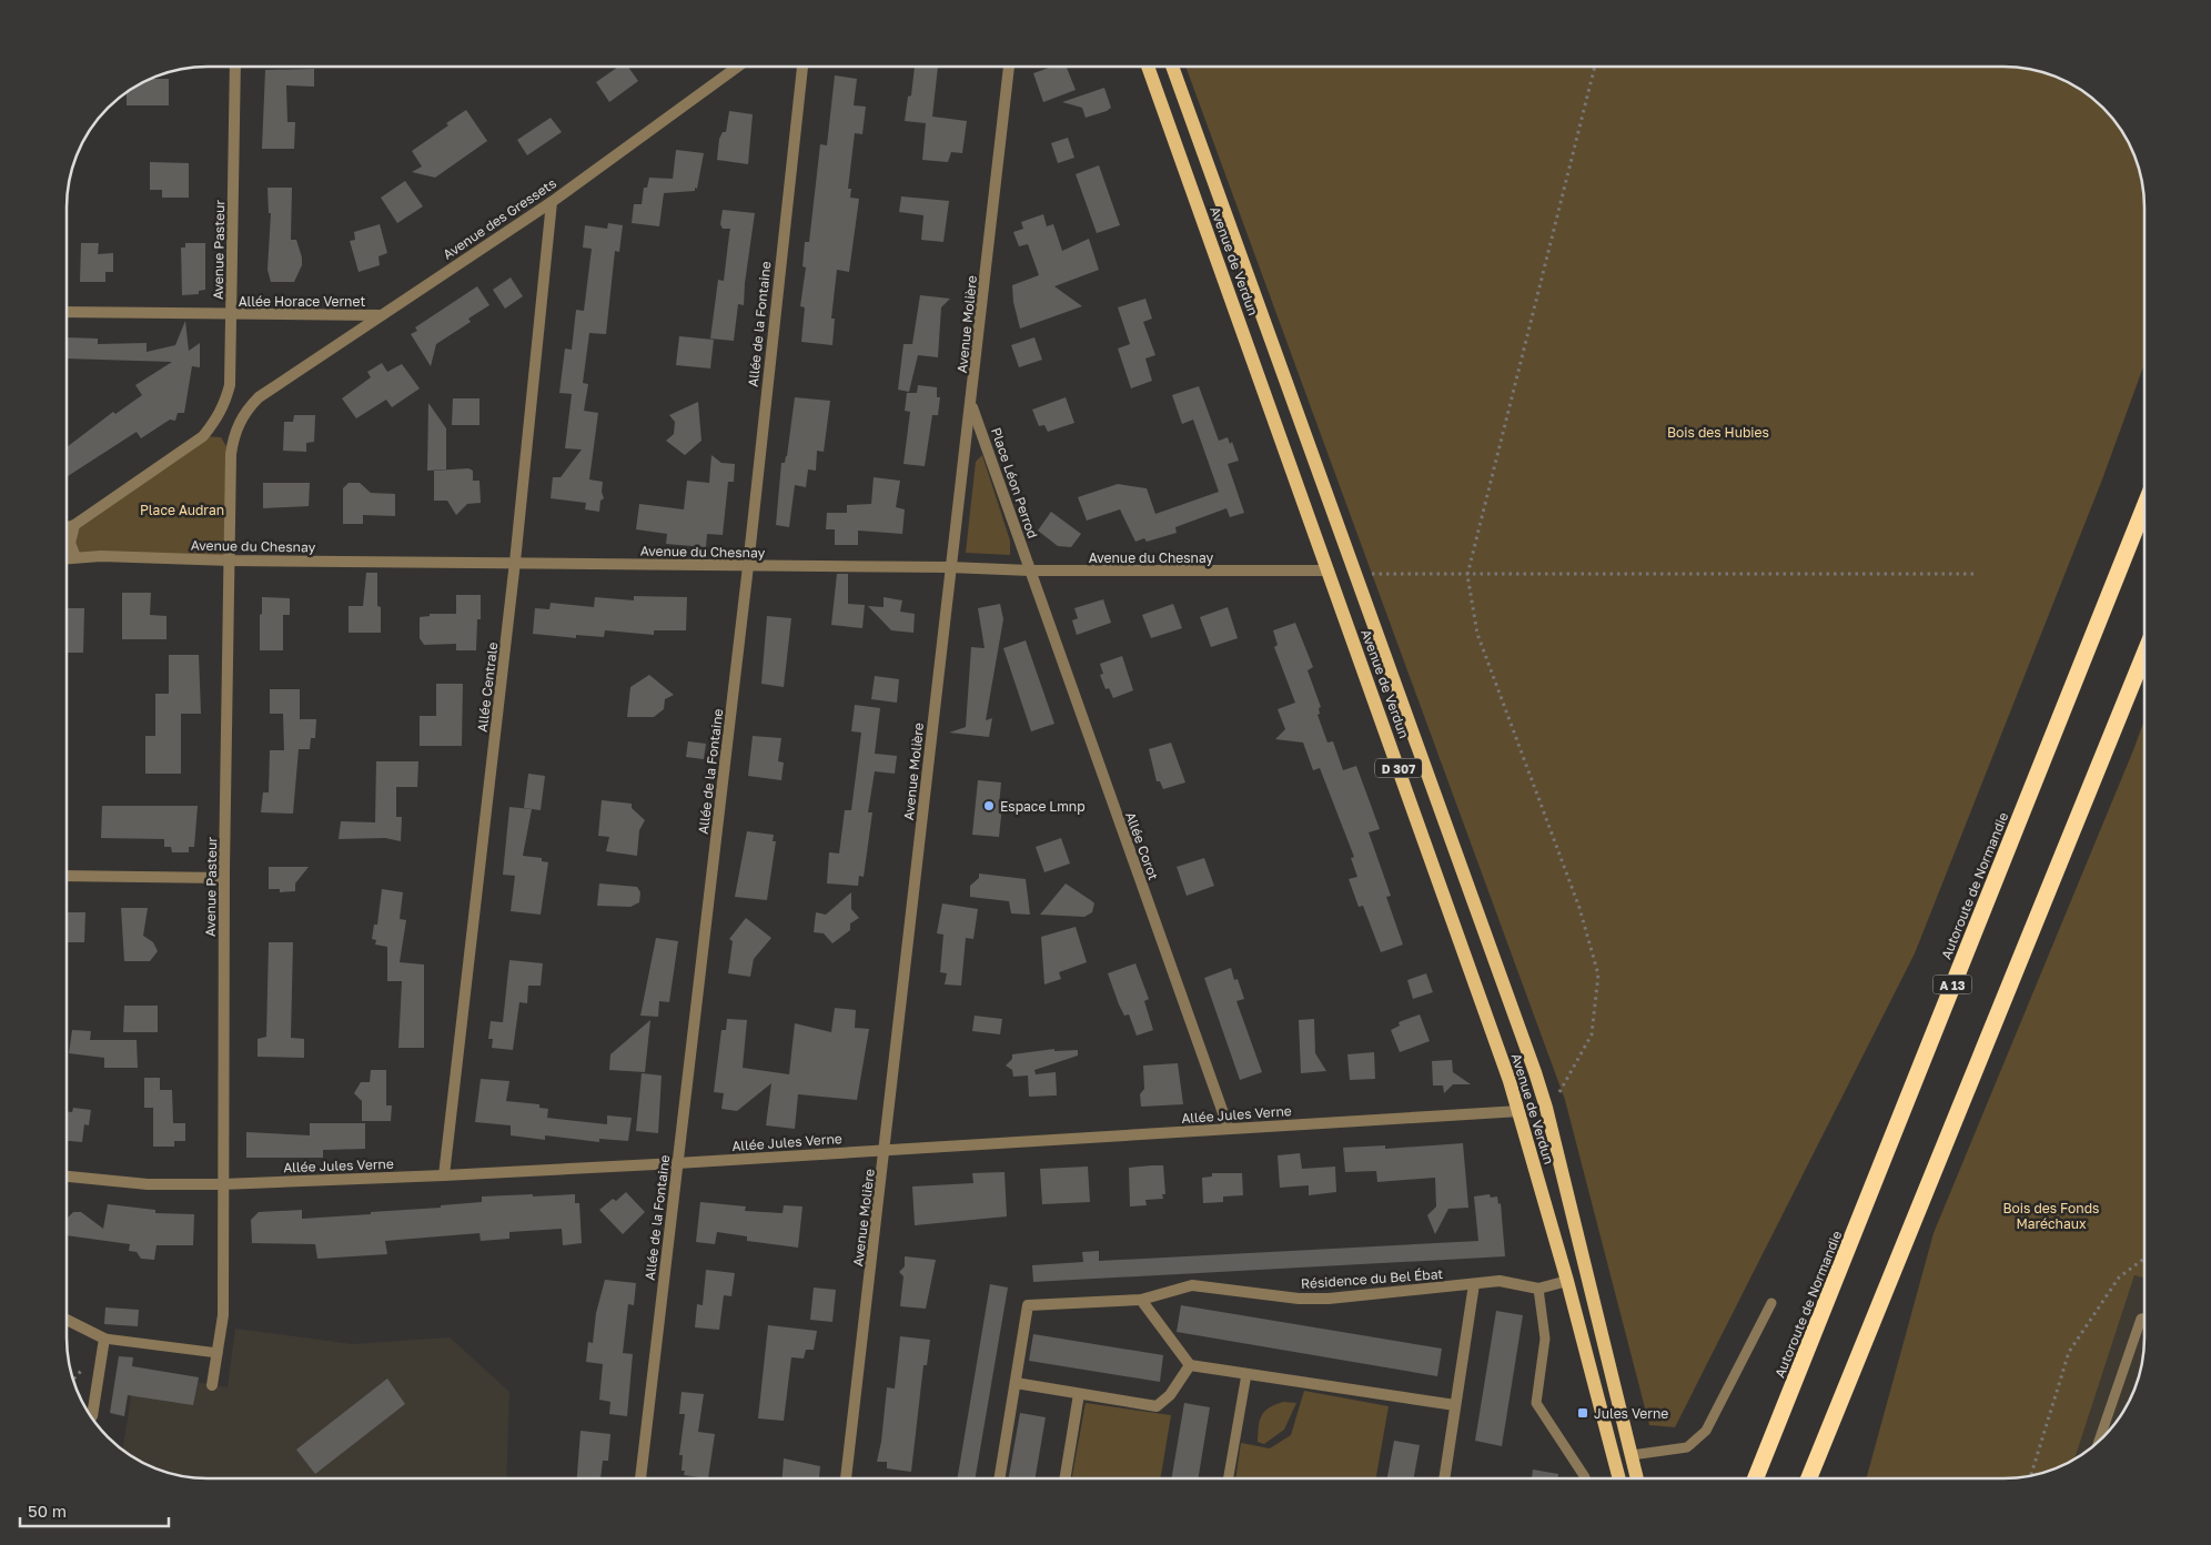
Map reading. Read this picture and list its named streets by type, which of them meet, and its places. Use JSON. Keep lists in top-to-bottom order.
{
  "streets": {
    "highway": ["Autoroute de Normandie", "A 13"],
    "main road": ["Avenue de Verdun", "D 307"],
    "street": [
      "Avenue des Gressets",
      "Avenue Pasteur",
      "Allée Horace Vernet",
      "Allée de la Fontaine",
      "Avenue Molière",
      "Place Léon Perrod",
      "Avenue du Chesnay",
      "Allée Centrale",
      "Allée Corot",
      "Allée Jules Verne",
      "Résidence du Bel Ébat"
    ]
  },
  "crossings": [
    ["Avenue des Gressets", "Avenue Pasteur"],
    ["Avenue des Gressets", "Allée Horace Vernet"],
    ["Avenue des Gressets", "Allée Centrale"],
    ["Avenue Pasteur", "Allée Horace Vernet"],
    ["Avenue Pasteur", "Avenue du Chesnay"],
    ["Avenue Pasteur", "Allée Jules Verne"],
    ["Avenue de Verdun", "Avenue du Chesnay"],
    ["Avenue de Verdun", "Allée Jules Verne"],
    ["Avenue de Verdun", "Résidence du Bel Ébat"],
    ["Allée de la Fontaine", "Avenue du Chesnay"],
    ["Allée de la Fontaine", "Allée Jules Verne"],
    ["Avenue Molière", "Place Léon Perrod"],
    ["Avenue Molière", "Avenue du Chesnay"],
    ["Avenue Molière", "Allée Jules Verne"],
    ["Place Léon Perrod", "Avenue du Chesnay"],
    ["Place Léon Perrod", "Allée Corot"],
    ["Avenue du Chesnay", "Allée Centrale"],
    ["Avenue du Chesnay", "Allée Corot"],
    ["Allée Centrale", "Allée Jules Verne"],
    ["Allée Corot", "Allée Jules Verne"]
  ],
  "parks": ["Bois des Hubies", "Place Audran", "Bois des Fonds Maréchaux"],
  "places": {
    "other": ["Espace Lmnp"],
    "transit": ["Jules Verne"]
  },
  "scale_bar": "50 m"
}
